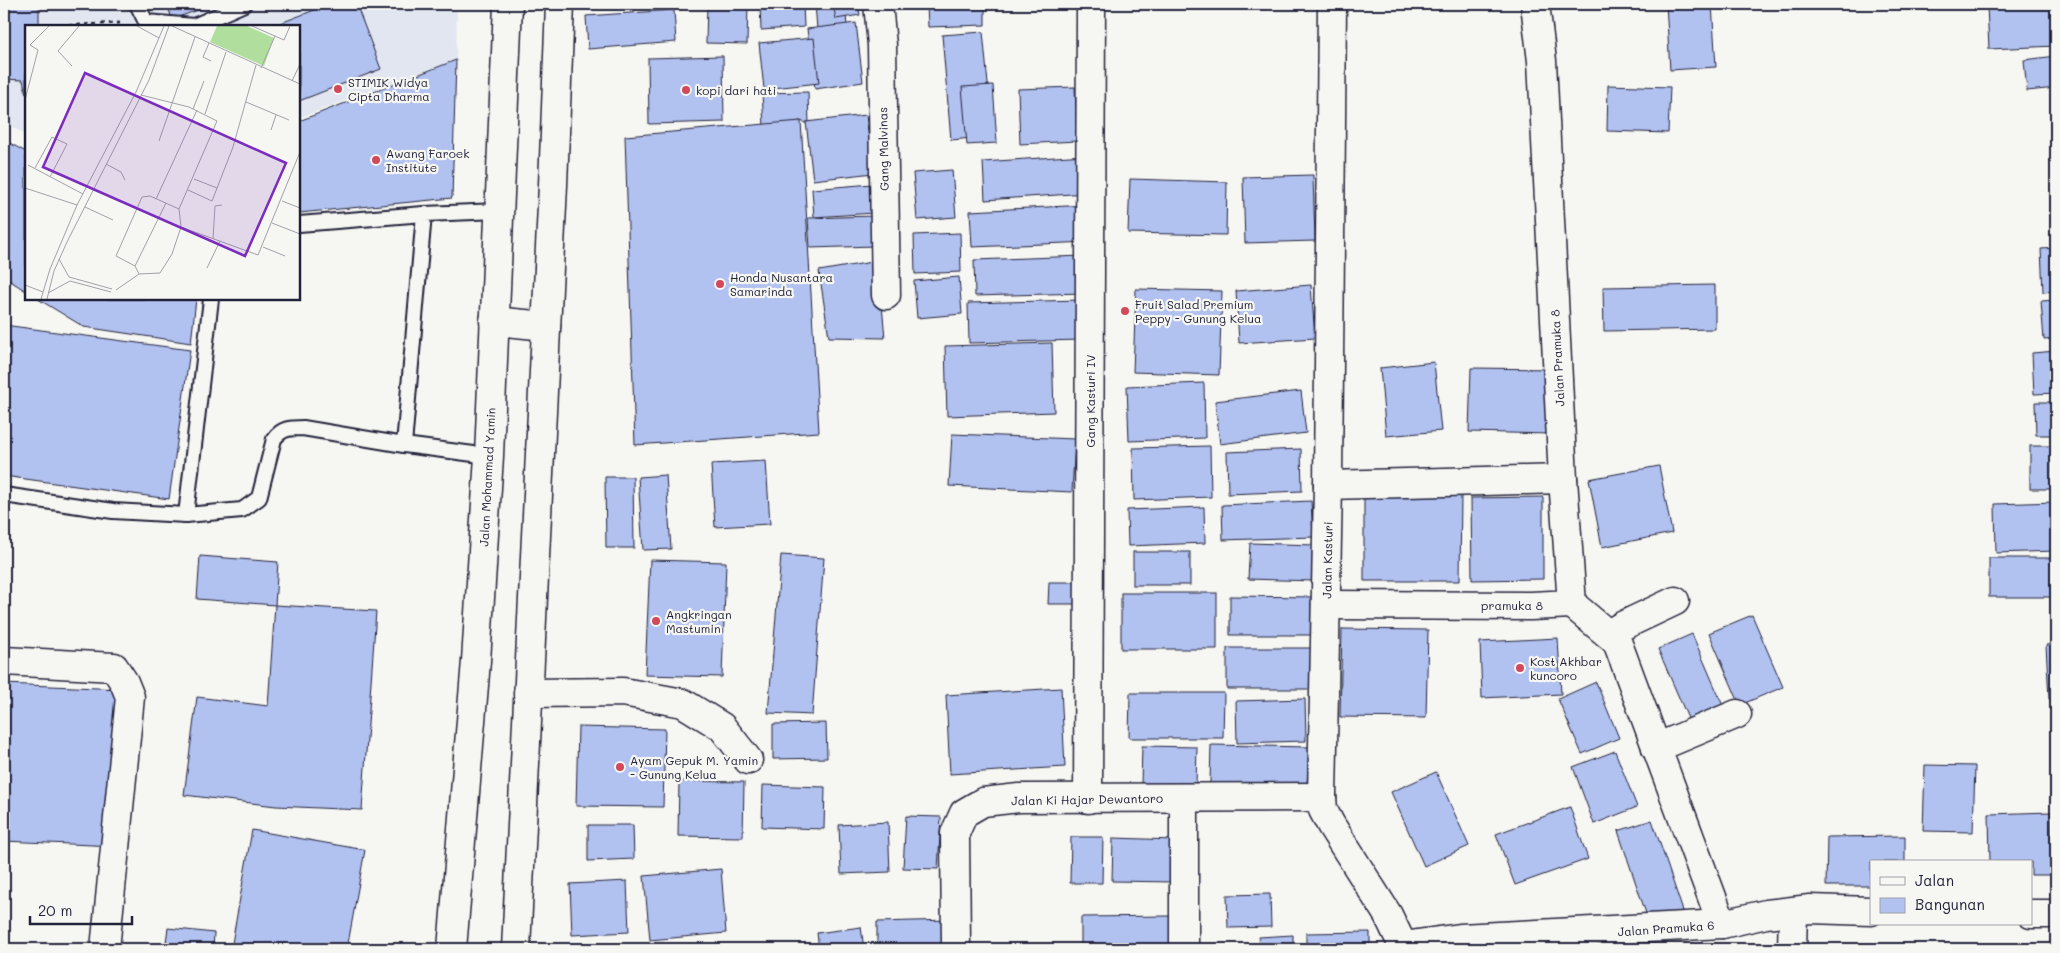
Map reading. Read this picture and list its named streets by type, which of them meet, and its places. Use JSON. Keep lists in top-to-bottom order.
{
  "streets": {
    "street": [
      "Gang Malvinas",
      "Jalan Pramuka 8",
      "Gang Kasturi IV",
      "Jalan Mohammad Yamin",
      "Jalan Kasturi",
      "pramuka 8",
      "Jalan Ki Hajar Dewantoro",
      "Jalan Pramuka 6"
    ]
  },
  "crossings": [
    ["Gang Kasturi IV", "Jalan Ki Hajar Dewantoro"],
    ["Jalan Kasturi", "pramuka 8"],
    ["Jalan Kasturi", "Jalan Ki Hajar Dewantoro"],
    ["Jalan Kasturi", "Jalan Pramuka 6"]
  ],
  "places": [
    "STIMIK Widya Cipta Dharma",
    "kopi dari hati",
    "Awang Faroek Institute",
    "Honda Nusantara Samarinda",
    "Fruit Salad Premium Peppy - Gunung Kelua",
    "Angkringan Mastumin",
    "Kost Akhbar kuncoro",
    "Ayam Gepuk M. Yamin - Gunung Kelua"
  ],
  "legend": ["Jalan", "Bangunan"],
  "scale_bar": "20 m"
}
